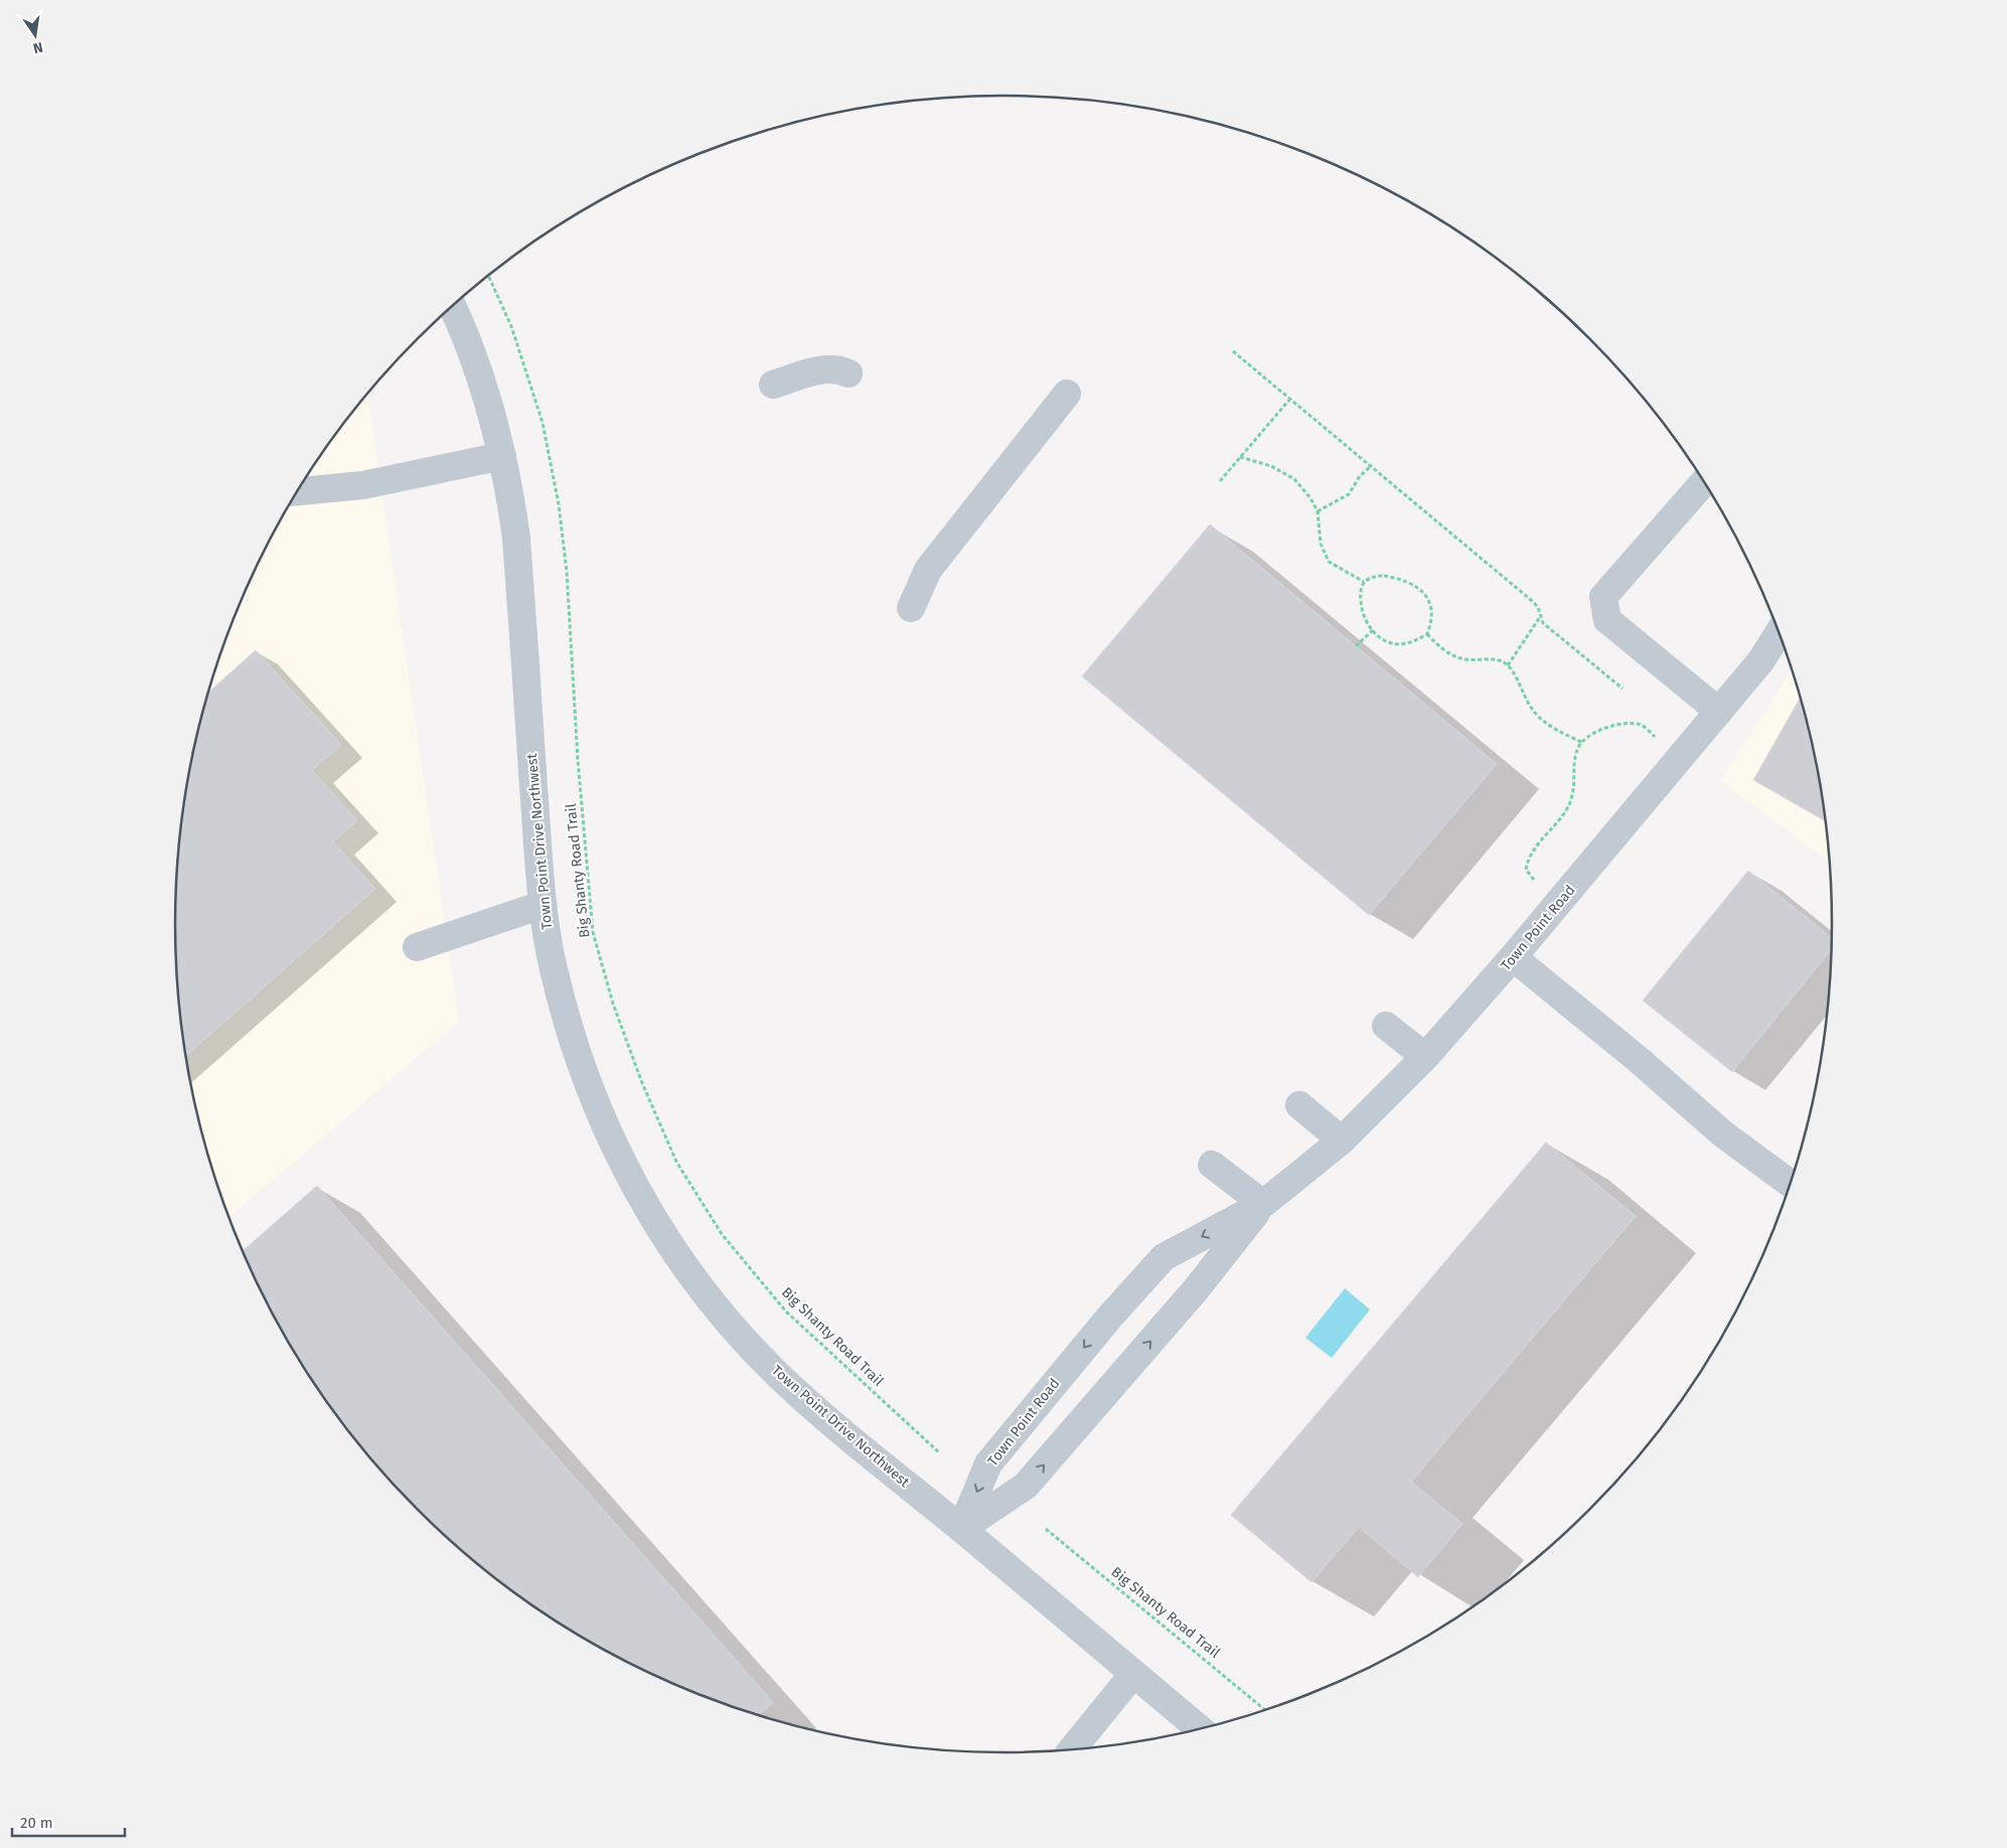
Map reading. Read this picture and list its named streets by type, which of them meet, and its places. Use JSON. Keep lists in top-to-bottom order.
{
  "streets": {
    "street": ["Town Point Drive Northwest", "Town Point Road"],
    "path": ["Big Shanty Road Trail"]
  },
  "crossings": [
    ["Town Point Drive Northwest", "Town Point Road"]
  ],
  "scale_bar": "20 m",
  "north": "bottom"
}
